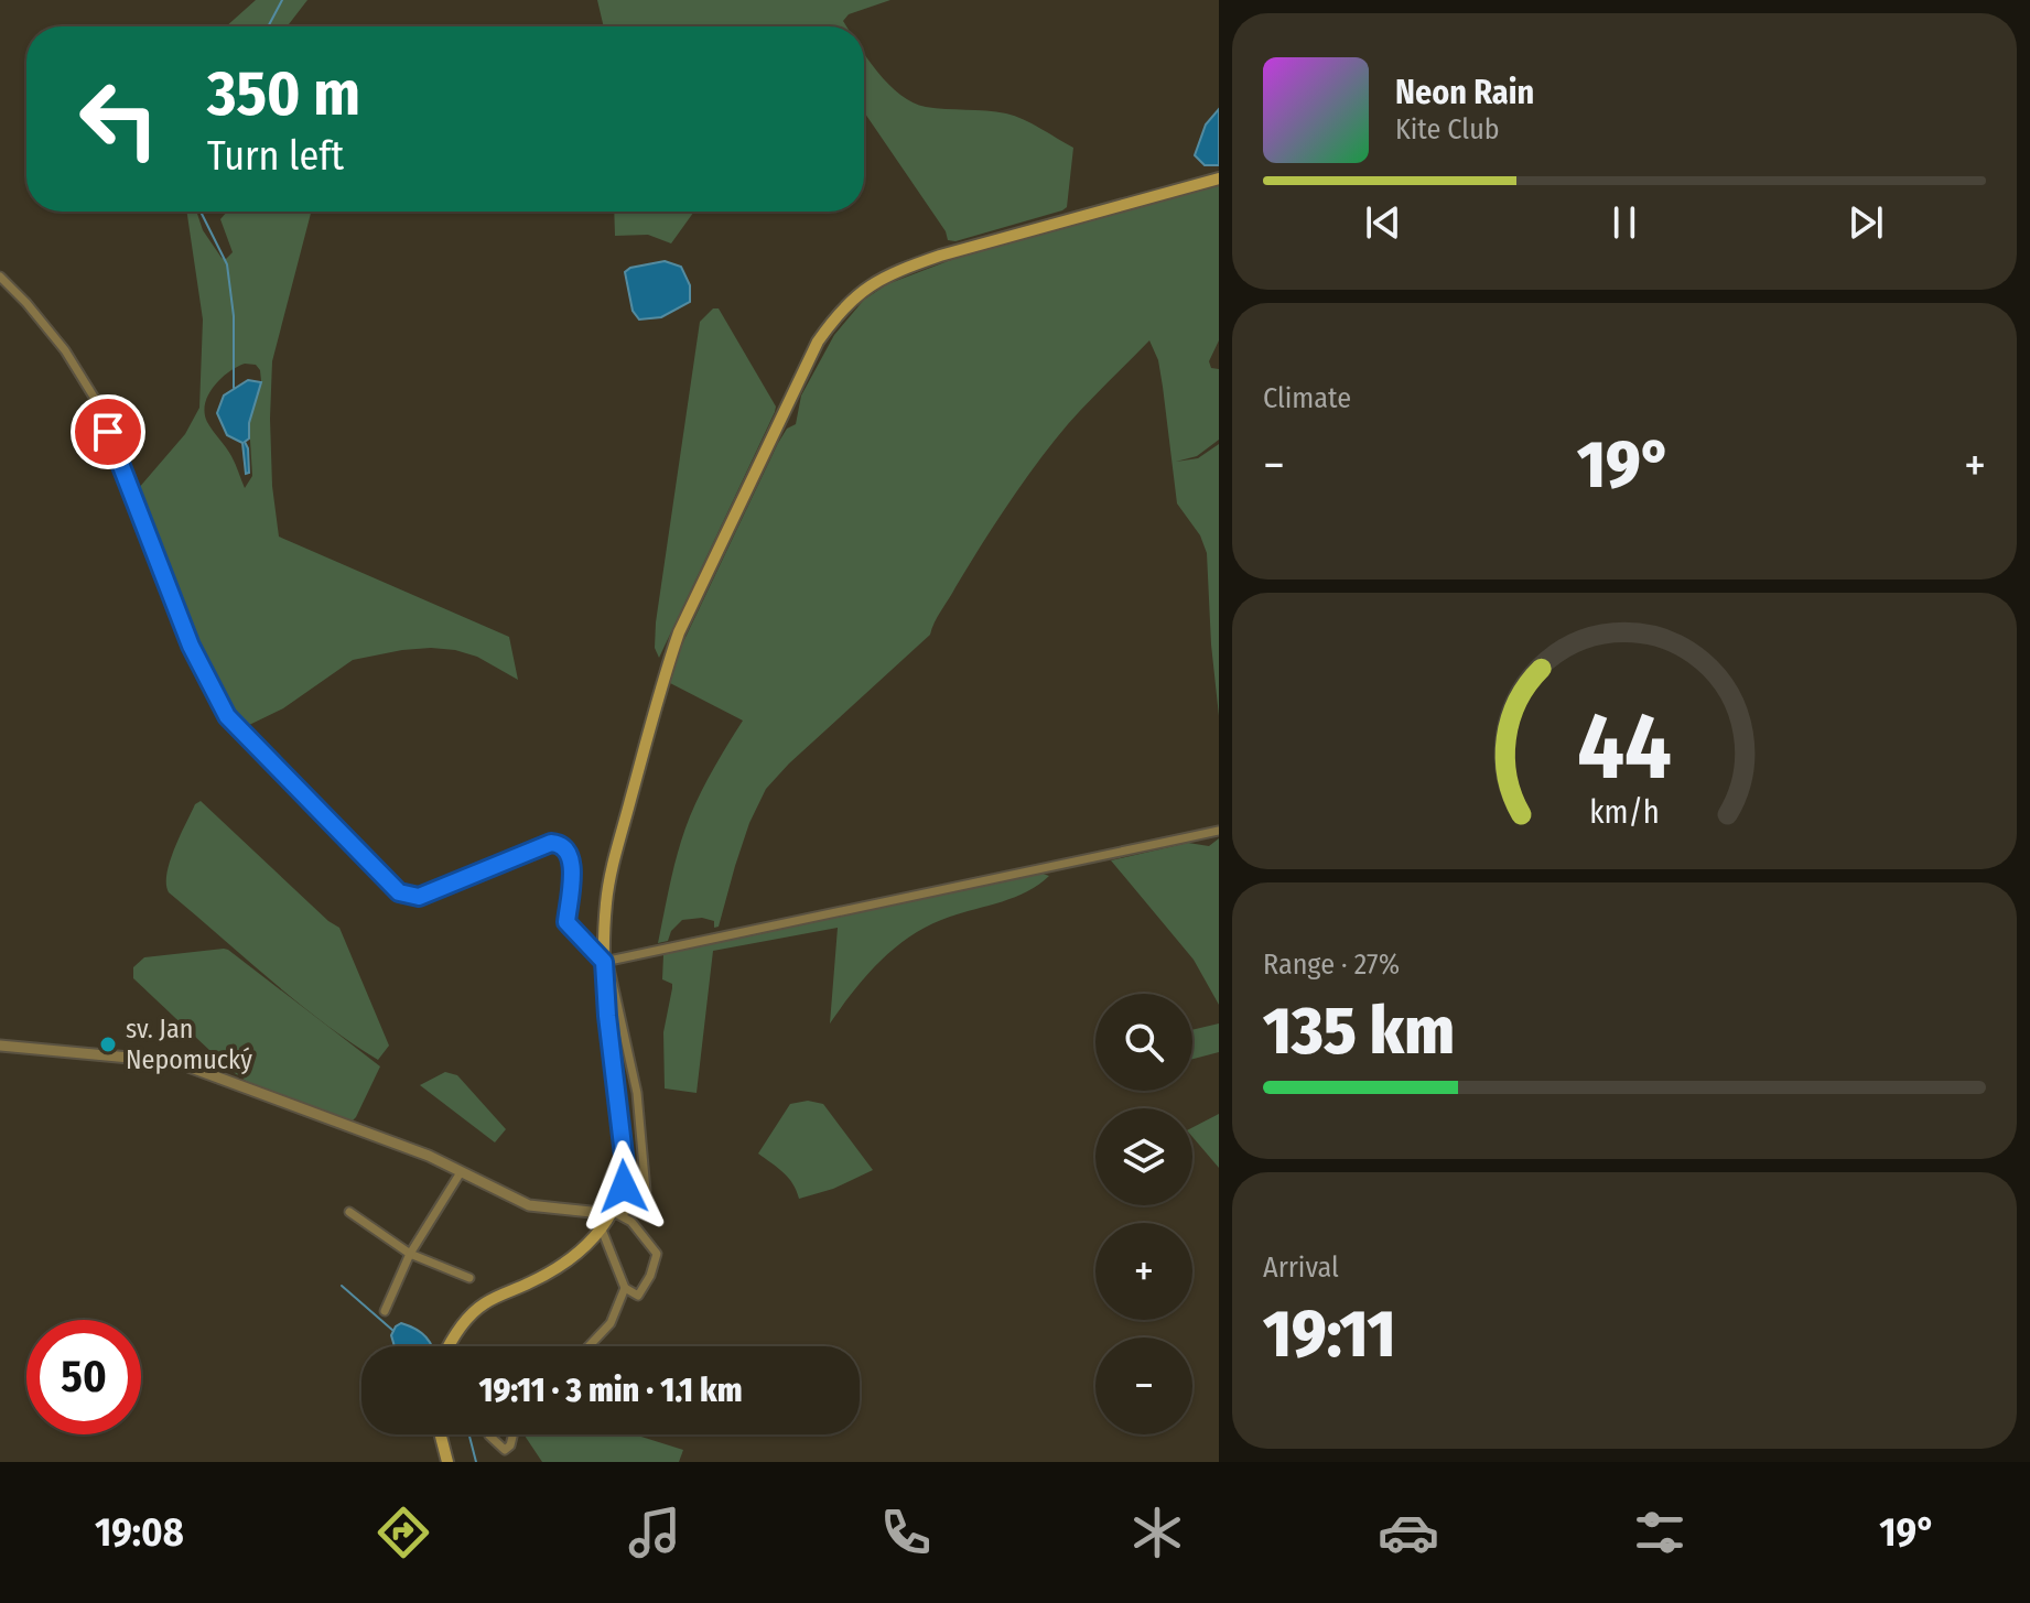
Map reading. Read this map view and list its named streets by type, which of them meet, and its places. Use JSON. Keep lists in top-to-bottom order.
{
  "places": ["sv. Jan Nepomucký"],
  "page": {
    "turn": ["350 m", "Turn left"],
    "song": ["Neon Rain", "Kite Club"],
    "tile": [
      "Climate",
      ["Range · 27%", "135 km"],
      ["Arrival", "19:11"]
    ],
    "heat": ["−", "19°", "+"],
    "map_buttons": ["+", "−"],
    "limit": "50",
    "trip": "19:11 · 3 min · 1.1 km",
    "tabs": ["19:08", "19°"],
    "gauge": ["44", "km/h"]
  }
}
